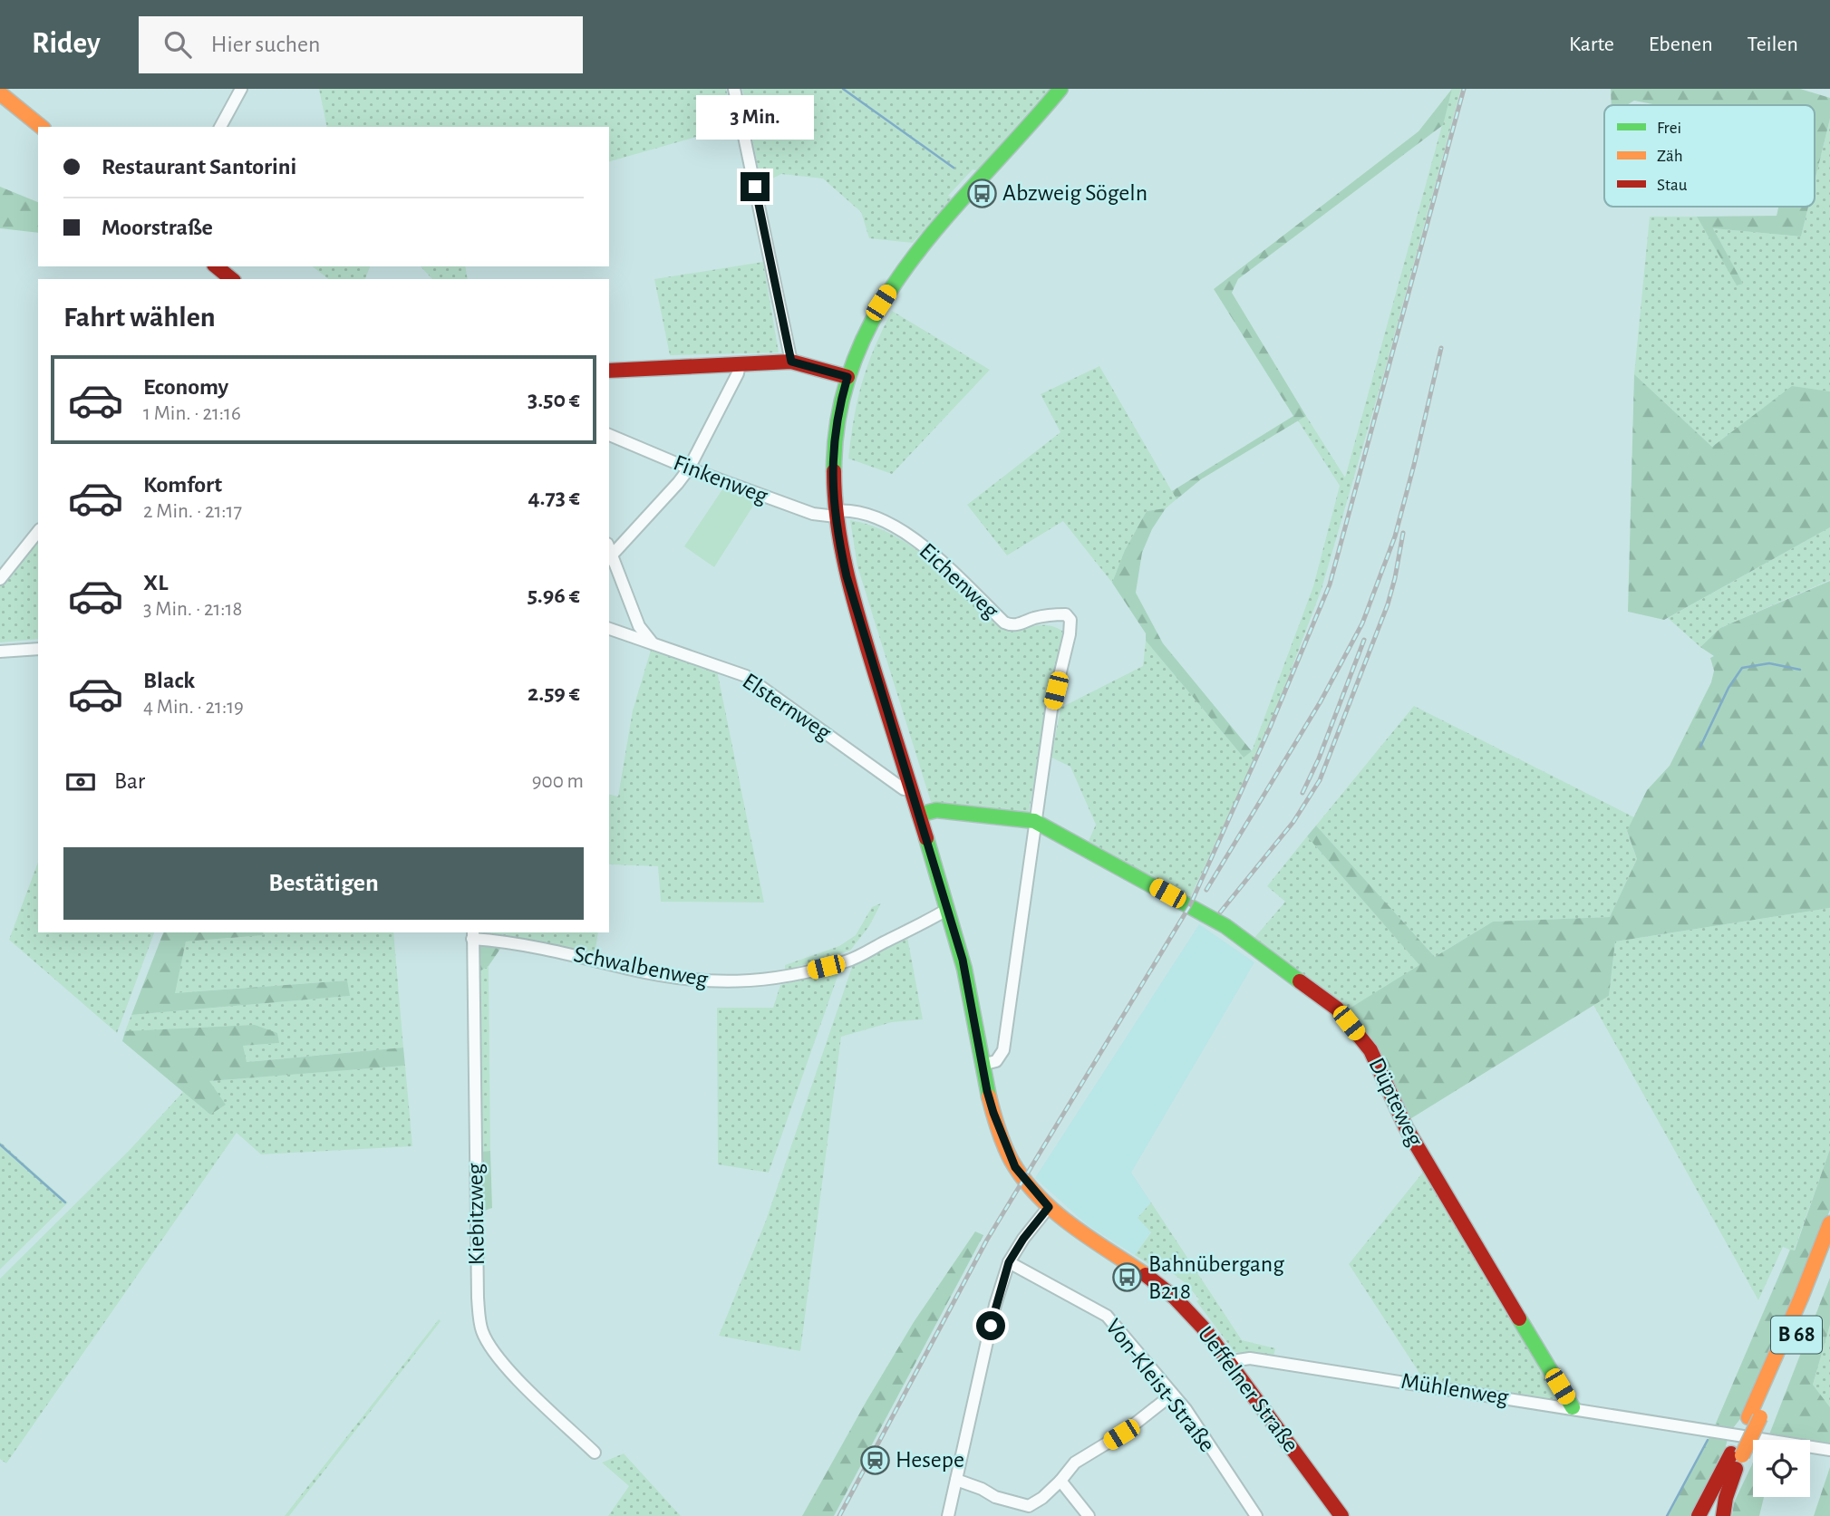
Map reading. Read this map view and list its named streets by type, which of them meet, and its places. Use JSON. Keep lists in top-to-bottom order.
{
  "streets": {
    "main road": ["Düpteweg", "B 68", "Ueffelner Straße"],
    "street": [
      "Finkenweg",
      "Eichenweg",
      "Elsternweg",
      "Schwalbenweg",
      "Kiebitzweg",
      "Von-Kleist-Straße",
      "Mühlenweg"
    ]
  },
  "crossings": [
    ["Finkenweg", "Eichenweg"],
    ["Finkenweg", "Ueffelner Straße"],
    ["Eichenweg", "Düpteweg"],
    ["Eichenweg", "Ueffelner Straße"],
    ["Elsternweg", "Ueffelner Straße"],
    ["Schwalbenweg", "Kiebitzweg"],
    ["Schwalbenweg", "Ueffelner Straße"],
    ["Düpteweg", "Mühlenweg"],
    ["Ueffelner Straße", "Mühlenweg"]
  ],
  "places": {
    "bus stop": ["Abzweig Sögeln", "Bahnübergang B218"],
    "station": ["Hesepe"]
  },
  "legend": ["Frei", "Zäh", "Stau"],
  "page": {
    "header": "Ridey",
    "search": "Hier suchen",
    "nav": ["Karte", "Ebenen", "Teilen"],
    "bubble": "3 Min.",
    "banner": ["Restaurant Santorini", "Moorstraße"],
    "heading": "Fahrt wählen",
    "list": [
      {
        "name": "Economy",
        "note": "1 Min. · 21:16",
        "value": "3.50 €"
      },
      {
        "name": "Komfort",
        "note": "2 Min. · 21:17",
        "value": "4.73 €"
      },
      {
        "name": "XL",
        "note": "3 Min. · 21:18",
        "value": "5.96 €"
      },
      {
        "name": "Black",
        "note": "4 Min. · 21:19",
        "value": "2.59 €"
      }
    ],
    "pay": ["Bar", "900 m"],
    "buttons": "Bestätigen"
  }
}
